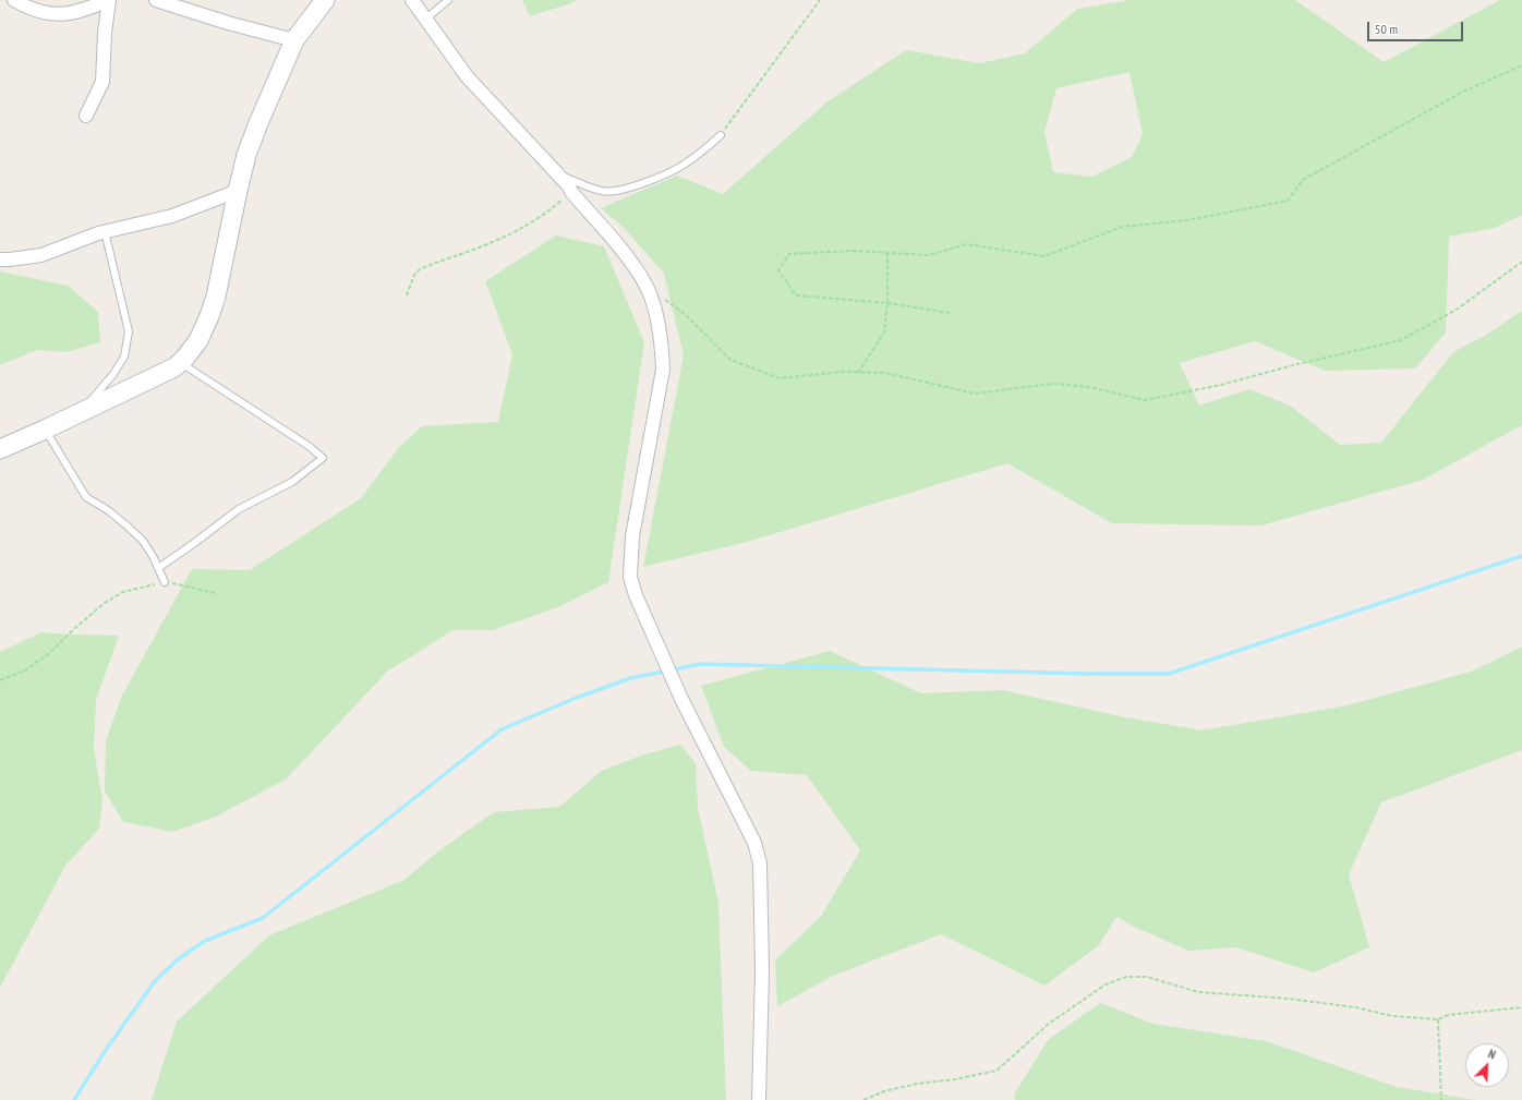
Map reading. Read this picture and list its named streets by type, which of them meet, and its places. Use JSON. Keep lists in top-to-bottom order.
{
  "scale_bar": "50 m",
  "north": "top right"
}
